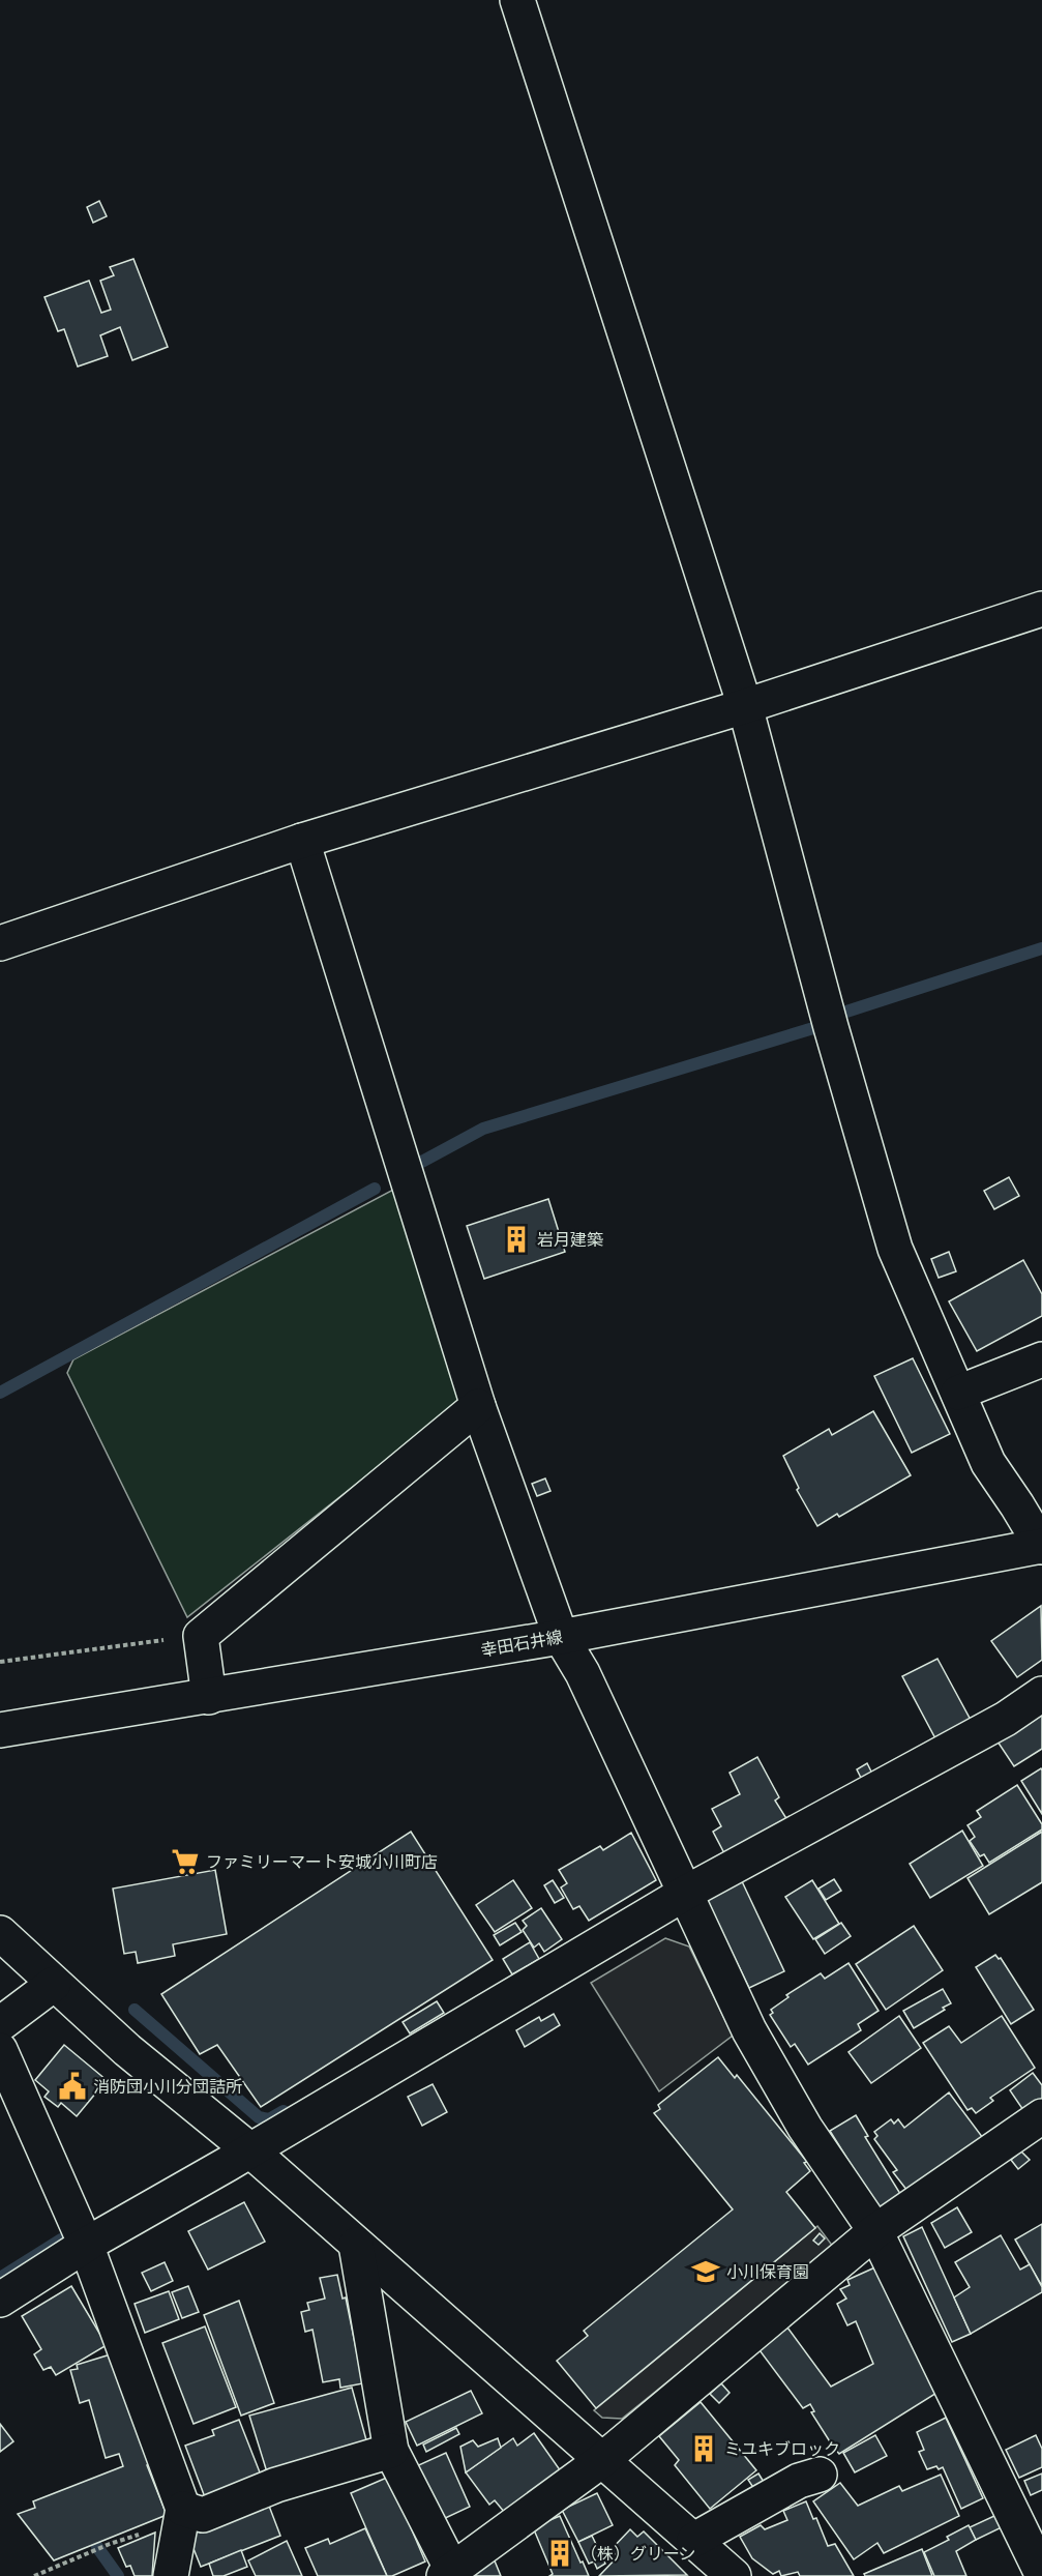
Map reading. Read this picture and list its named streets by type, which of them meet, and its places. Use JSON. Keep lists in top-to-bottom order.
{
  "streets": {
    "street": ["幸田石井線"]
  },
  "places": {
    "building": ["岩月建築", "ミユキブロック", "（株）グリーン"],
    "supermarket": ["ファミリーマート安城小川町店"],
    "public building": ["消防団小川分団詰所"],
    "school or university": ["小川保育園"]
  }
}
